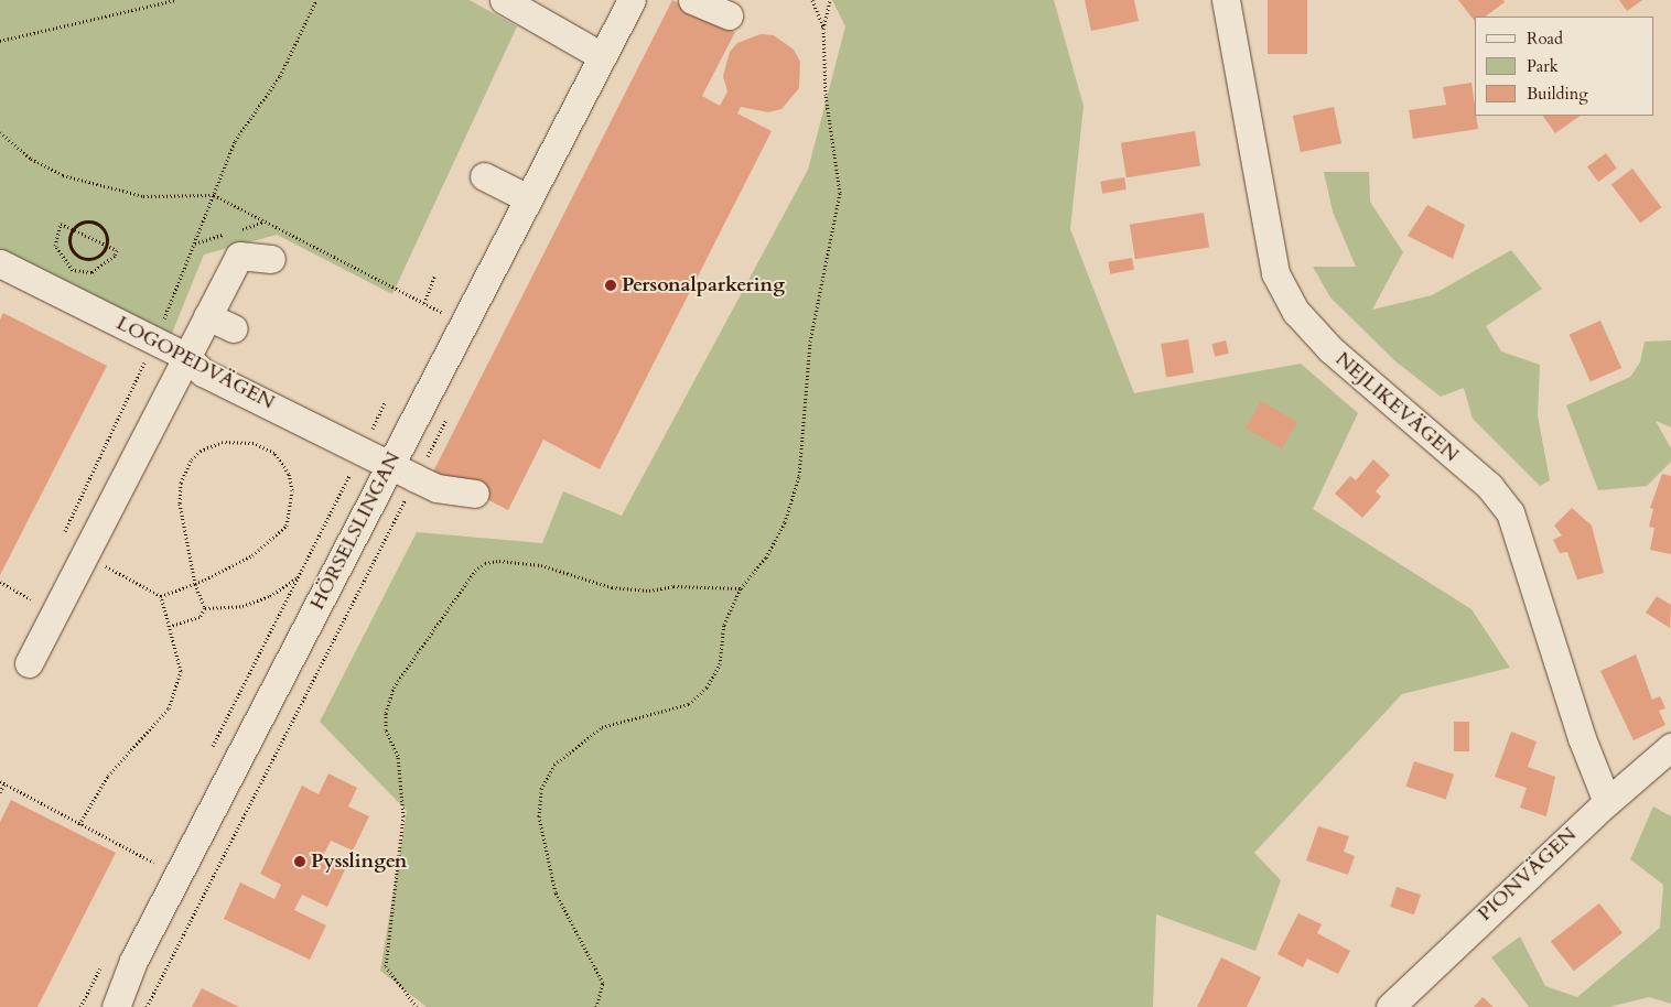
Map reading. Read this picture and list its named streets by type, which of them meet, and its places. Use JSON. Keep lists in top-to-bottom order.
{
  "streets": {
    "street": [
      "LOGOPEDVÄGEN",
      "NEJLIKEVÄGEN",
      "HÖRSELSLINGAN",
      "PIONVÄGEN"
    ]
  },
  "crossings": [
    ["LOGOPEDVÄGEN", "HÖRSELSLINGAN"],
    ["NEJLIKEVÄGEN", "PIONVÄGEN"]
  ],
  "places": ["Personalparkering", "Pysslingen"],
  "legend": ["Road", "Park", "Building"]
}
